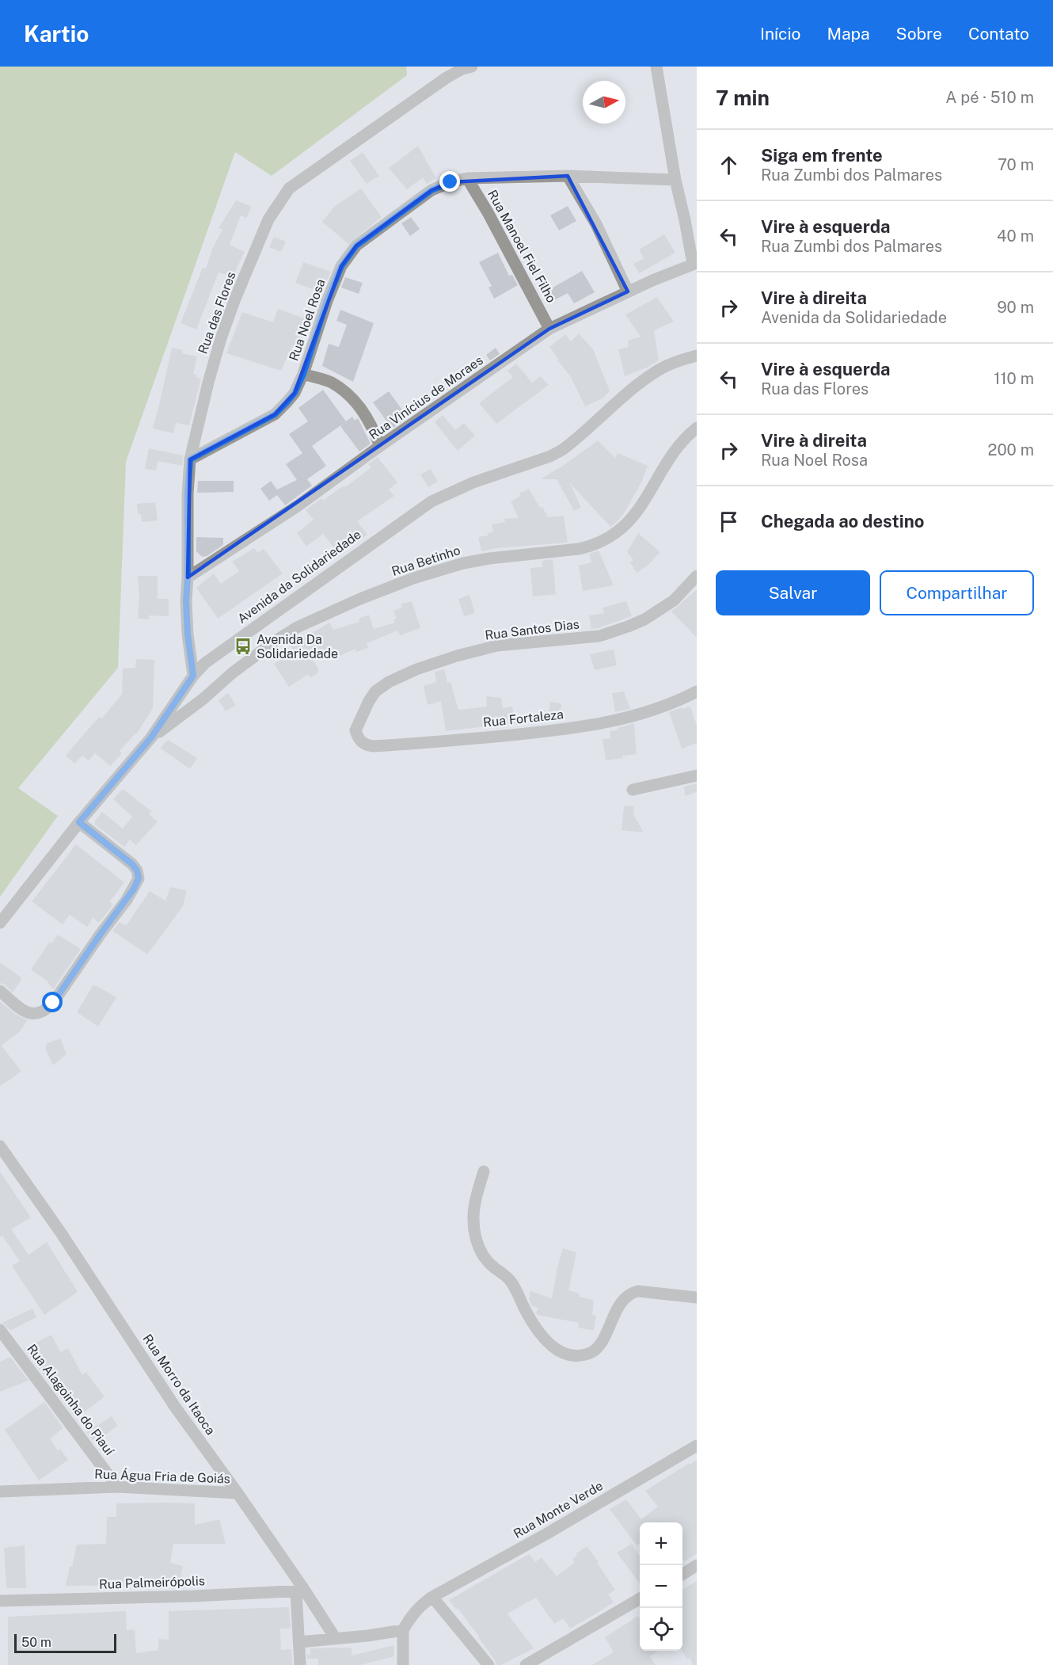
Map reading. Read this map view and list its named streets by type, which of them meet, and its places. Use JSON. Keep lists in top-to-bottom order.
{
  "streets": {
    "street": [
      "Rua Manoel Fiel Filho",
      "Rua das Flores",
      "Rua Noel Rosa",
      "Rua Vinícius de Moraes",
      "Rua Betinho",
      "Avenida da Solidariedade",
      "Rua Santos Dias",
      "Rua Fortaleza",
      "Rua Morro da Itaoca",
      "Rua Alagoinha do Piauí",
      "Rua Água Fria de Goiás",
      "Rua Monte Verde",
      "Rua Palmeirópolis"
    ]
  },
  "crossings": [
    ["Rua Manoel Fiel Filho", "Rua Noel Rosa"],
    ["Rua Manoel Fiel Filho", "Rua Vinícius de Moraes"],
    ["Rua das Flores", "Rua Noel Rosa"],
    ["Rua das Flores", "Rua Vinícius de Moraes"],
    ["Rua das Flores", "Avenida da Solidariedade"],
    ["Rua Betinho", "Avenida da Solidariedade"],
    ["Rua Santos Dias", "Rua Fortaleza"],
    ["Rua Morro da Itaoca", "Rua Água Fria de Goiás"],
    ["Rua Morro da Itaoca", "Rua Palmeirópolis"],
    ["Rua Alagoinha do Piauí", "Rua Água Fria de Goiás"]
  ],
  "places": {
    "bus stop": ["Avenida Da Solidariedade"]
  },
  "scale_bar": "50 m",
  "north": "right",
  "page": {
    "header": "Kartio",
    "nav": [
      "Início",
      "Mapa",
      "Sobre",
      "Contato"
    ],
    "heading": ["7 min", "A pé · 510 m"],
    "list": [
      ["Siga em frente", "Rua Zumbi dos Palmares", "70 m"],
      ["Vire à esquerda", "Rua Zumbi dos Palmares", "40 m"],
      ["Vire à direita", "Avenida da Solidariedade", "90 m"],
      ["Vire à esquerda", "Rua das Flores", "110 m"],
      ["Vire à direita", "Rua Noel Rosa", "200 m"],
      "Chegada ao destino"
    ],
    "buttons": ["Salvar", "Compartilhar"],
    "map_buttons": ["+", "−"],
    "scale": "50 m"
  }
}
